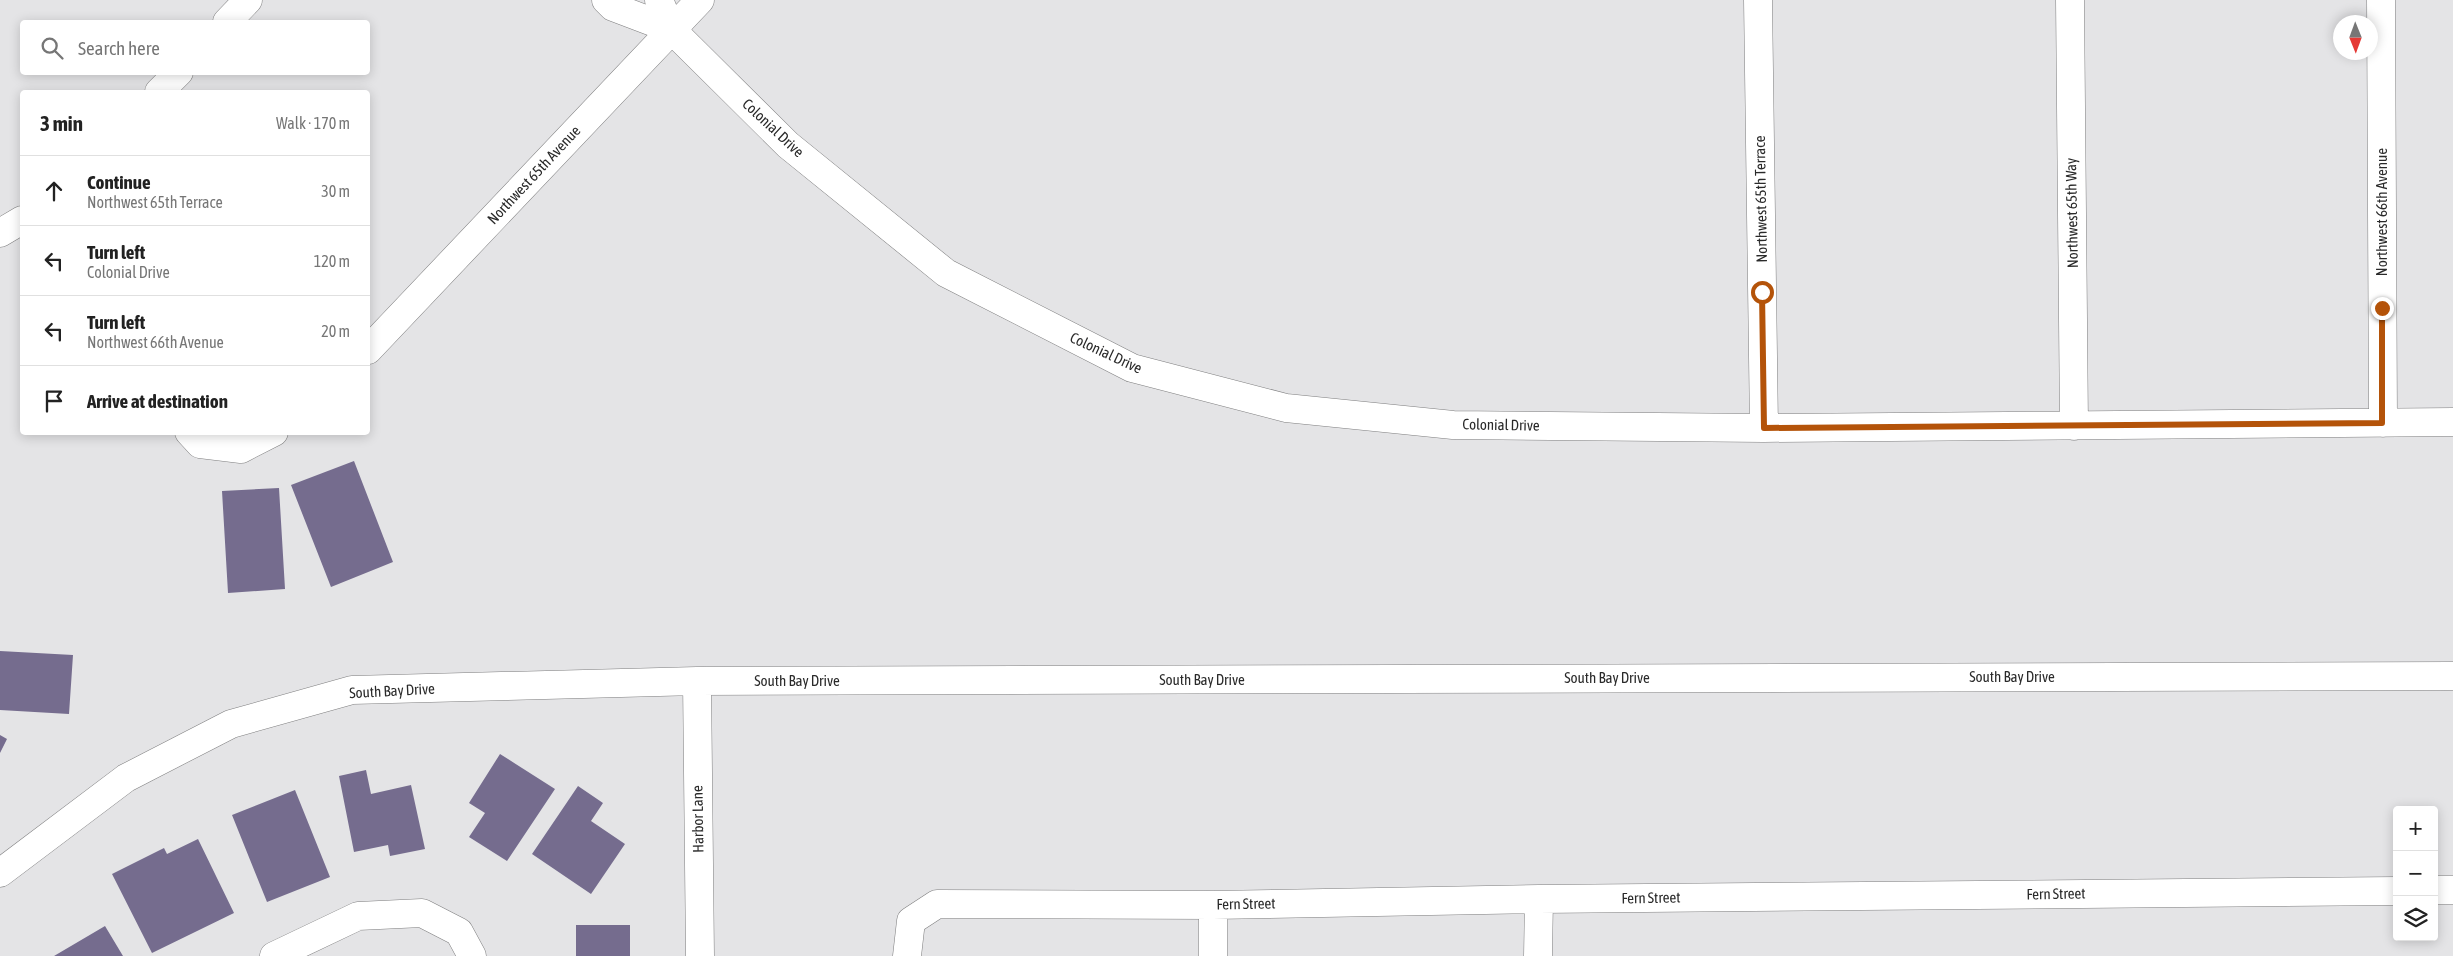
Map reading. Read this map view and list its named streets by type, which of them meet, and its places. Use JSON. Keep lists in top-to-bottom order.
{
  "streets": {
    "street": [
      "Colonial Drive",
      "Northwest 65th Avenue",
      "Northwest 65th Terrace",
      "Northwest 66th Avenue",
      "Northwest 65th Way",
      "South Bay Drive",
      "Harbor Lane",
      "Fern Street"
    ]
  },
  "crossings": [
    ["Colonial Drive", "Northwest 65th Avenue"],
    ["Colonial Drive", "Northwest 65th Terrace"],
    ["Colonial Drive", "Northwest 66th Avenue"],
    ["Colonial Drive", "Northwest 65th Way"],
    ["South Bay Drive", "Harbor Lane"]
  ],
  "north": "bottom",
  "page": {
    "search": "Search here",
    "heading": ["3 min", "Walk · 170 m"],
    "list": [
      ["Continue", "Northwest 65th Terrace", "30 m"],
      ["Turn left", "Colonial Drive", "120 m"],
      ["Turn left", "Northwest 66th Avenue", "20 m"],
      "Arrive at destination"
    ],
    "map_buttons": ["+", "−"]
  }
}
